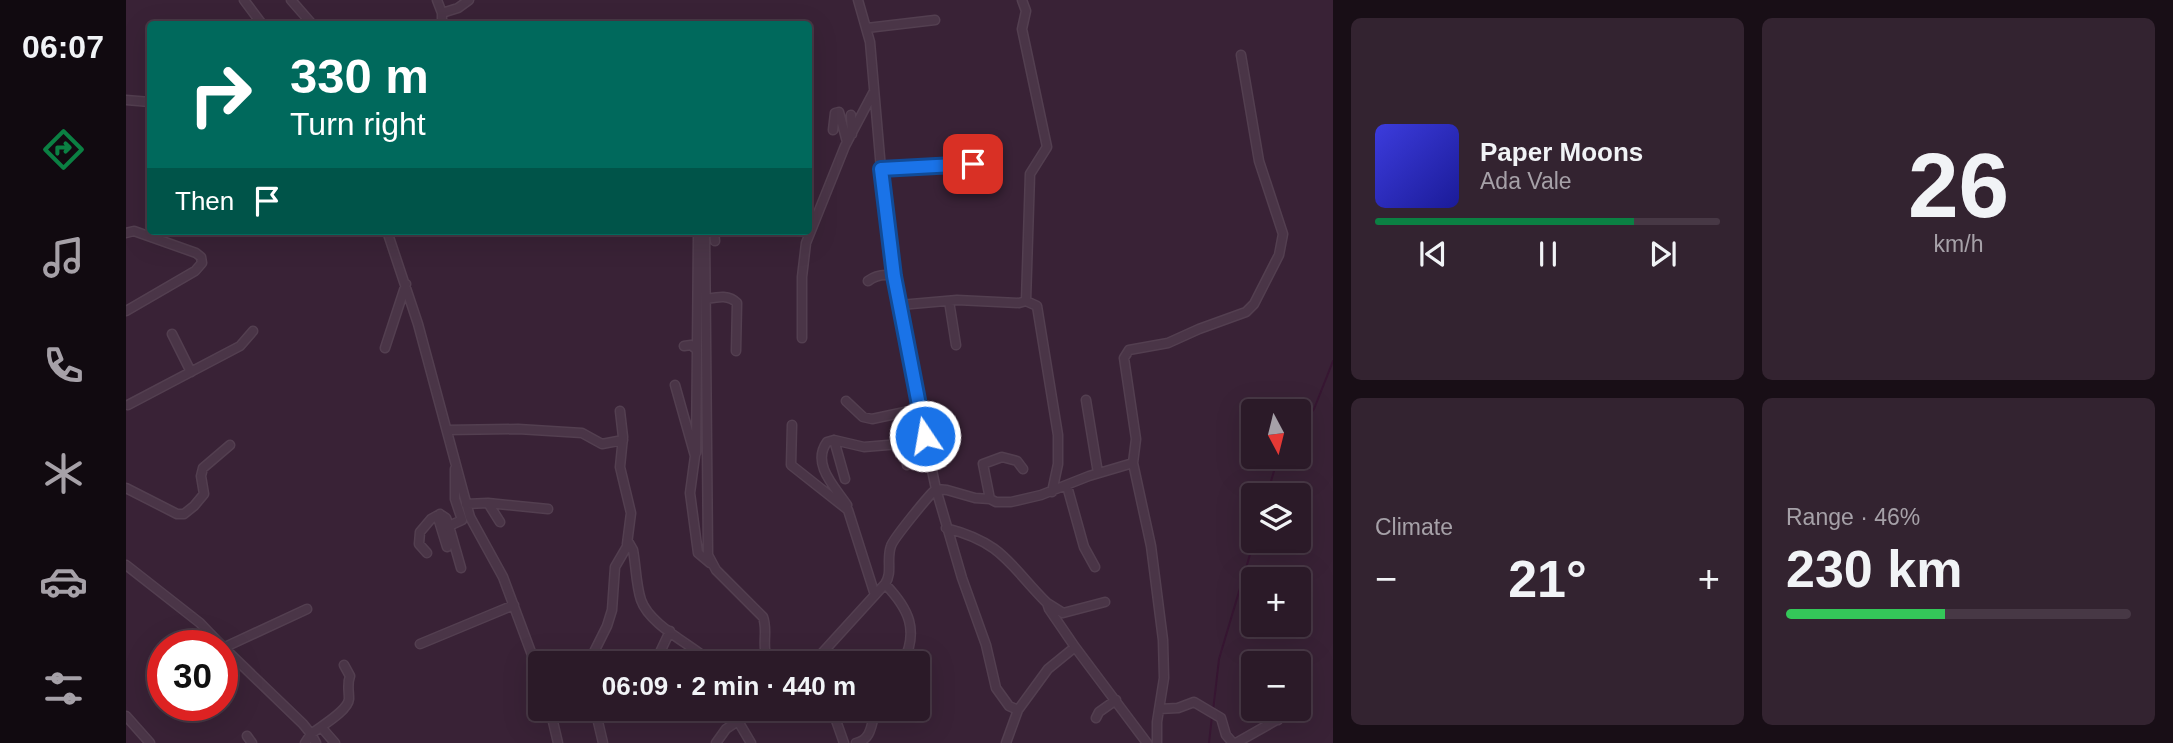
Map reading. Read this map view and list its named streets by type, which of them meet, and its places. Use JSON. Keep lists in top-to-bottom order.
{
  "north": "bottom",
  "page": {
    "tabs": "06:07",
    "tile": [
      ["26", "km/h"],
      "Climate",
      ["Range · 46%", "230 km"]
    ],
    "turn": ["330 m", "Turn right"],
    "song": ["Paper Moons", "Ada Vale"],
    "then": "Then",
    "map_buttons": ["+", "−"],
    "heat": ["−", "21°", "+"],
    "limit": "30",
    "trip": "06:09 · 2 min · 440 m"
  }
}
